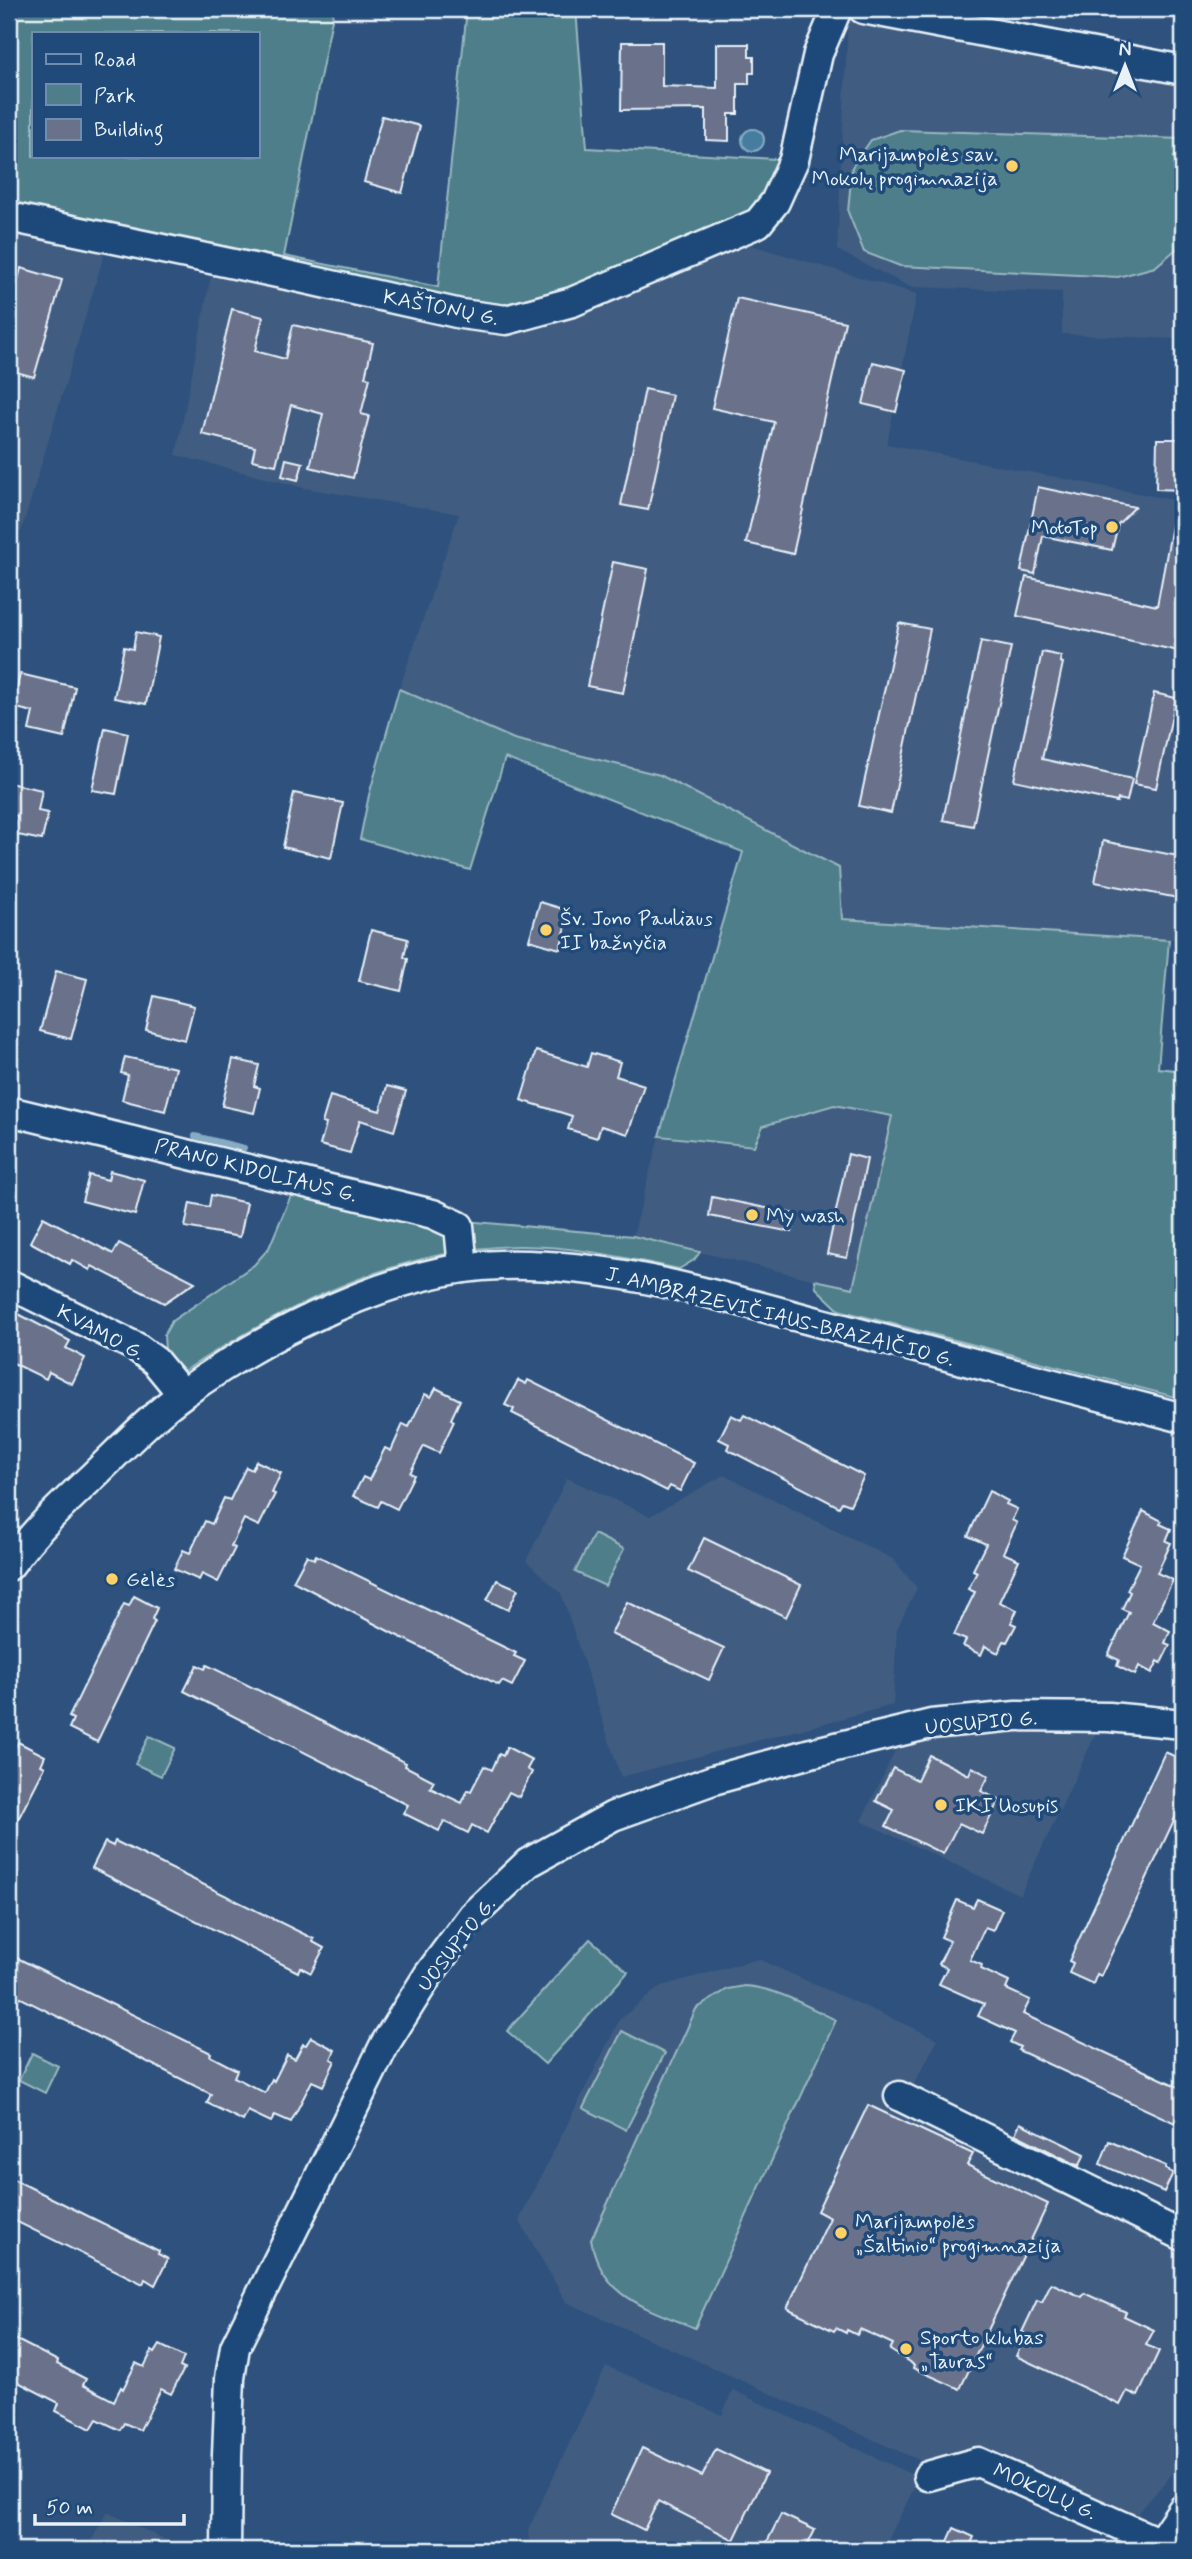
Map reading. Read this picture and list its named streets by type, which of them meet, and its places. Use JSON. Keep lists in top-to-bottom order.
{
  "streets": {
    "street": [
      "KAŠTONŲ G.",
      "PRANO KIDOLIAUS G.",
      "J. AMBRAZEVIČIAUS-BRAZAIČIO G.",
      "KVAMO G.",
      "UOSUPIO G.",
      "MOKOLŲ G."
    ]
  },
  "crossings": [
    ["PRANO KIDOLIAUS G.", "J. AMBRAZEVIČIAUS-BRAZAIČIO G."],
    ["J. AMBRAZEVIČIAUS-BRAZAIČIO G.", "KVAMO G."]
  ],
  "places": [
    "Marijampolės sav. Mokolų progimnazija",
    "MotoTop",
    "Šv. Jono Pauliaus II bažnyčia",
    "My wash",
    "Gėlės",
    "IKI Uosupis",
    "Marijampolės „Šaltinio“ progimnazija",
    "Sporto klubas „Tauras“"
  ],
  "legend": ["Road", "Park", "Building"],
  "scale_bar": "50 m",
  "north": "top"
}
